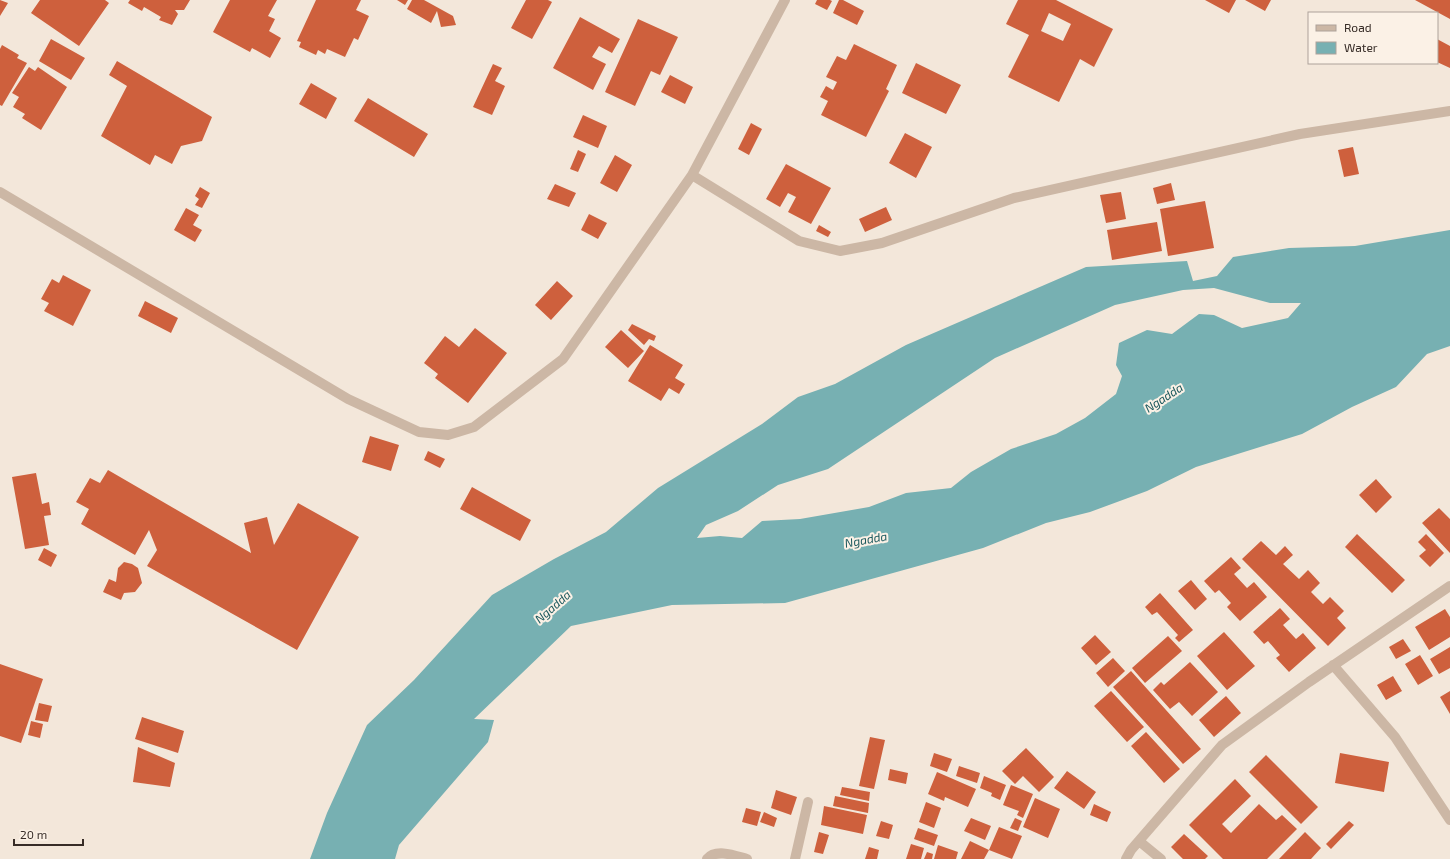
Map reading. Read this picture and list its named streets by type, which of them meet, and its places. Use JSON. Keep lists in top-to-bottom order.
{
  "water": ["Ngadda"],
  "legend": ["Road", "Water"],
  "scale_bar": "20 m"
}
